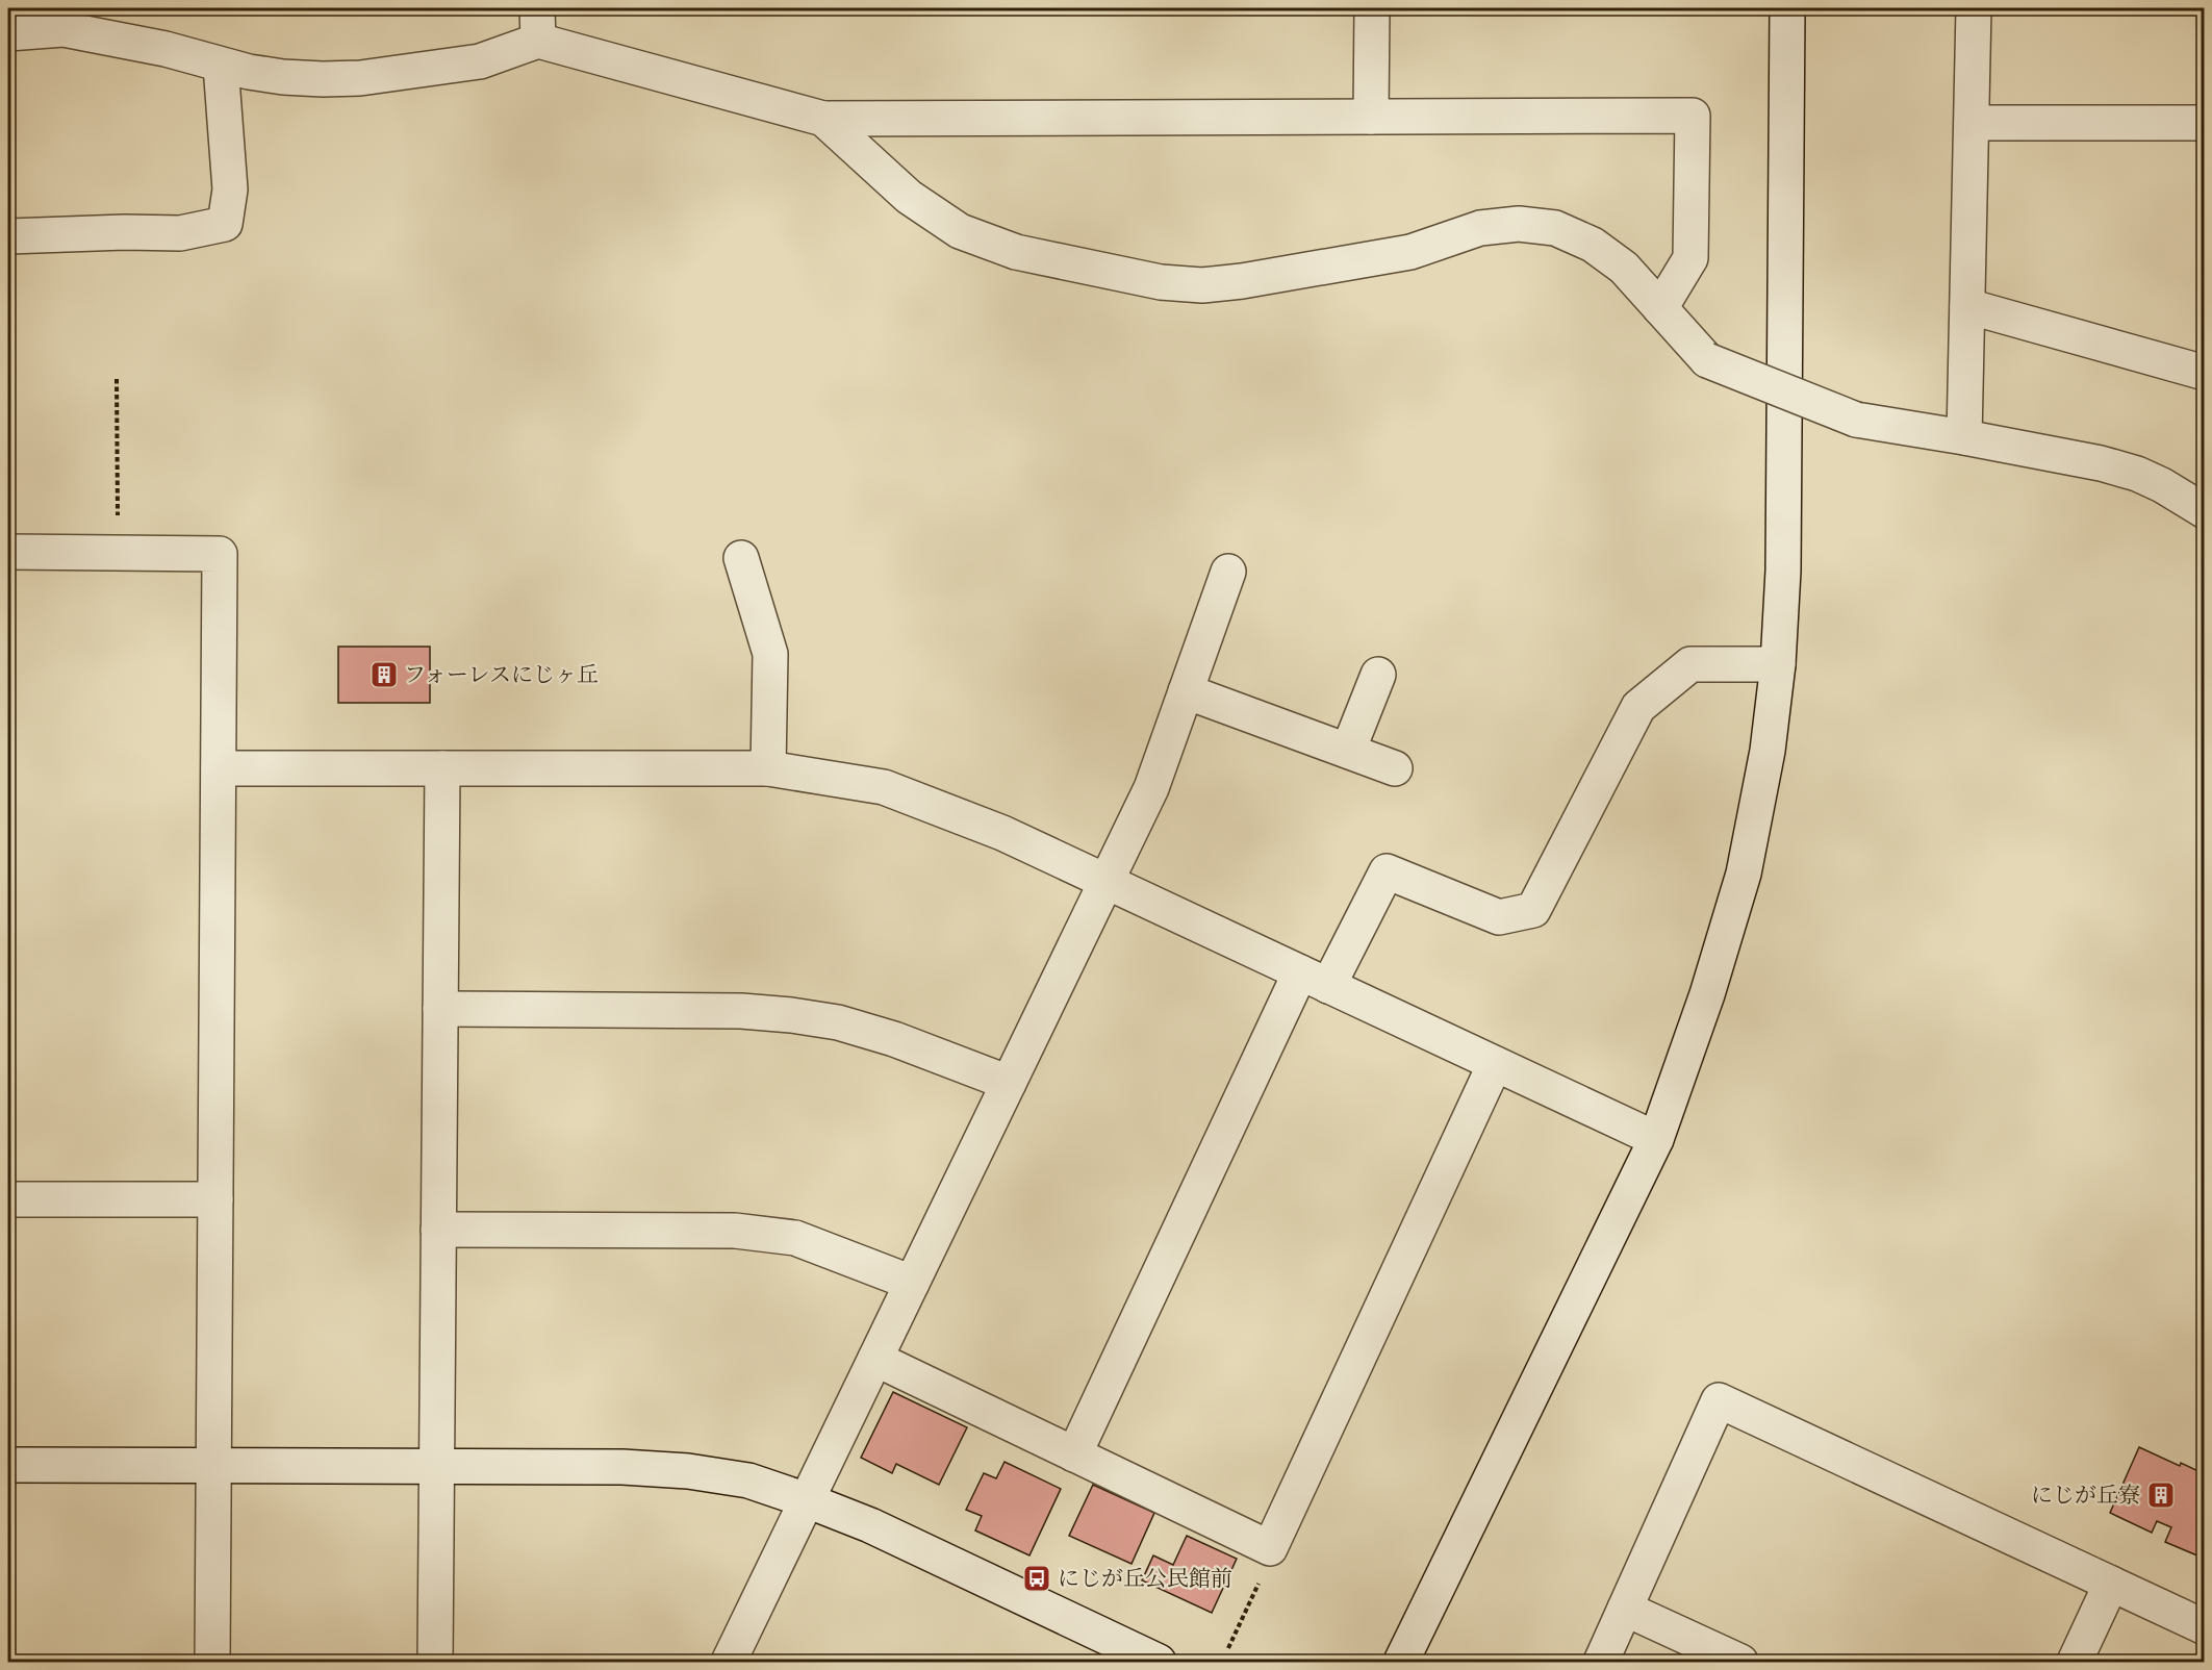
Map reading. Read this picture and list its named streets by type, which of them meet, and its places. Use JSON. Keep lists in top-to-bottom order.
{
  "places": {
    "building": ["フォーレスにじヶ丘", "にじが丘寮"],
    "bus stop": ["にじが丘公民館前"]
  }
}
